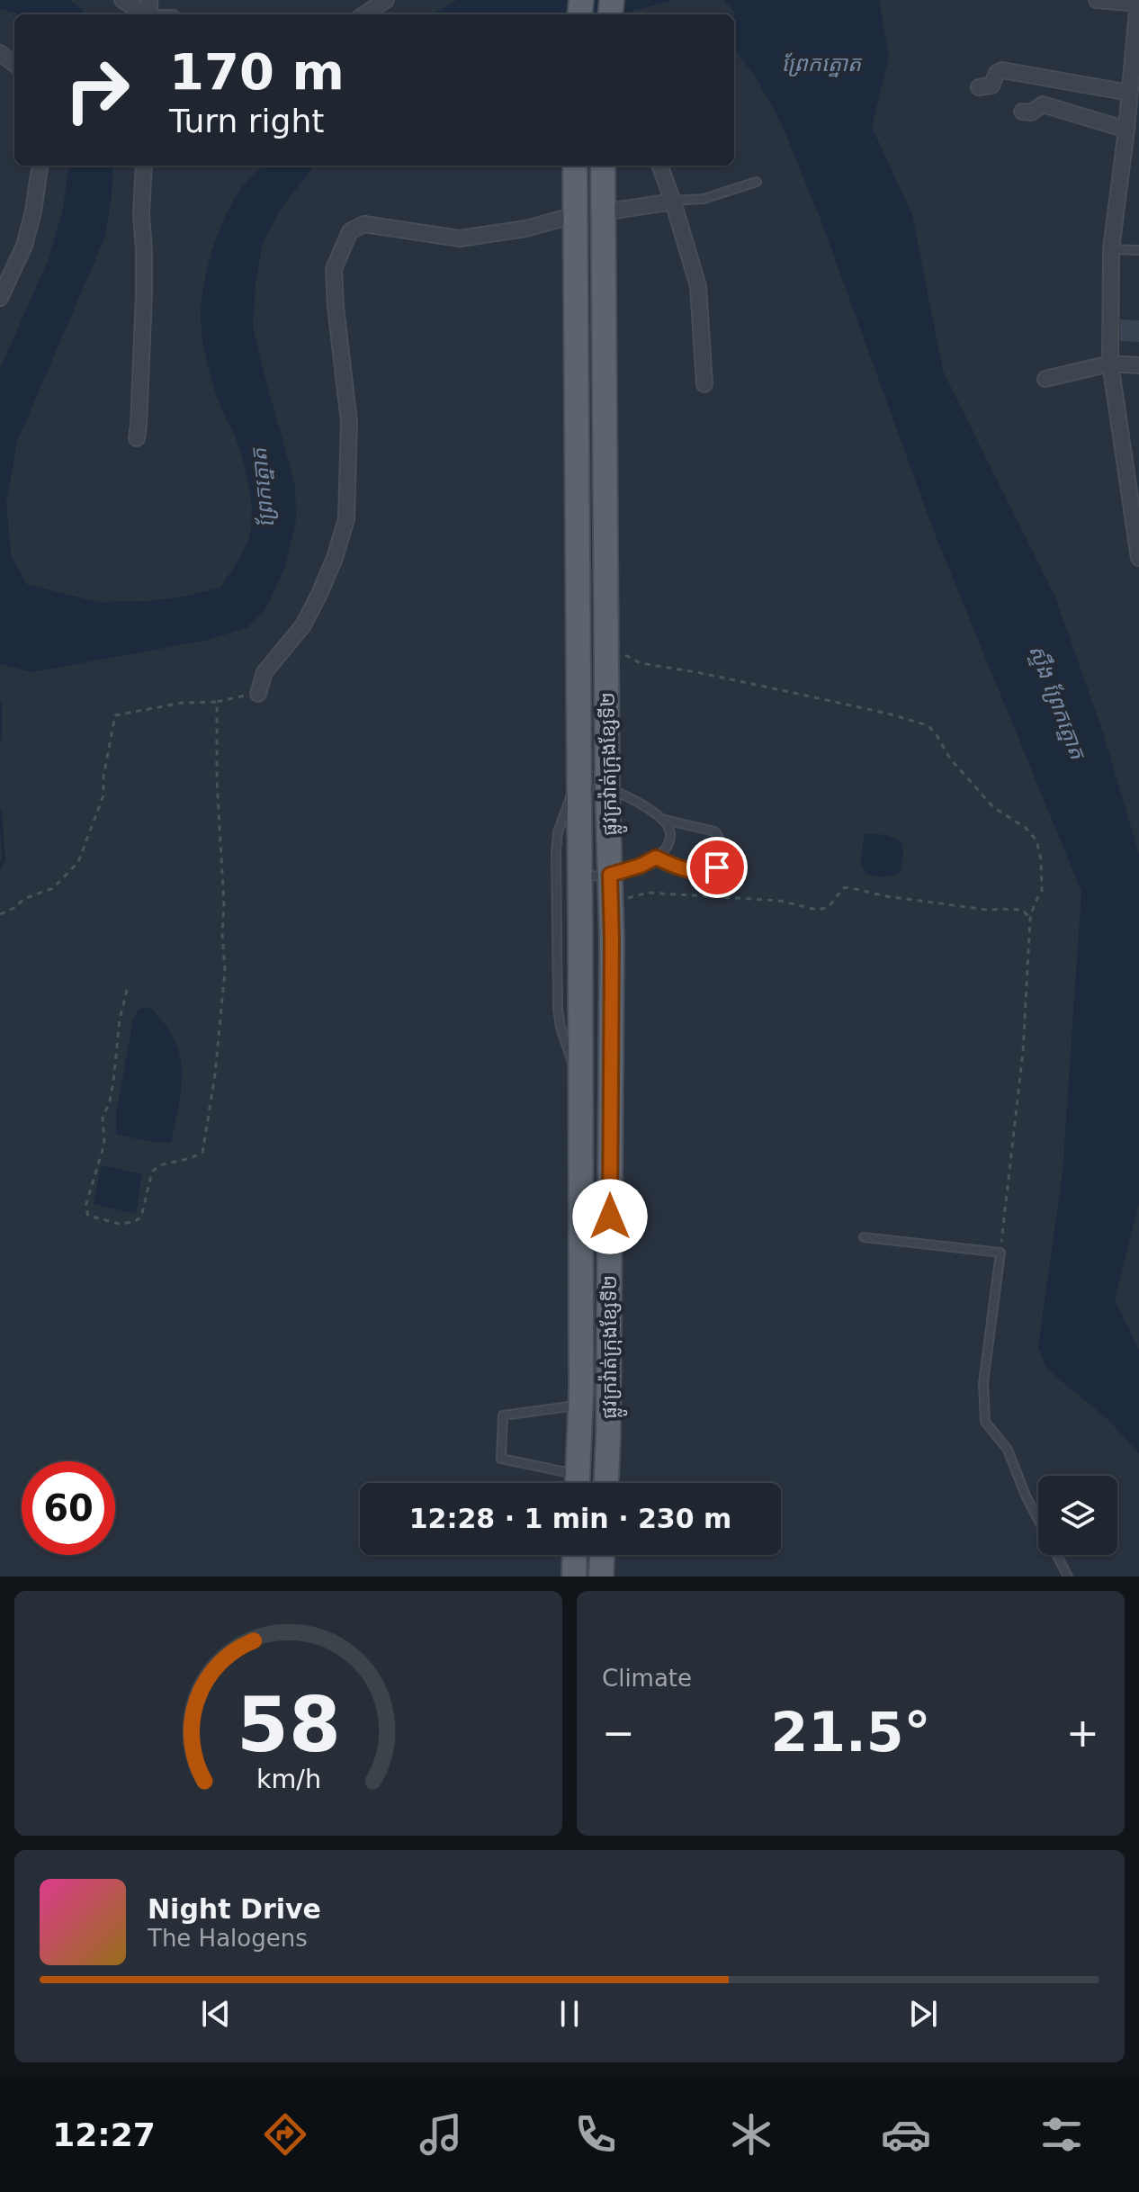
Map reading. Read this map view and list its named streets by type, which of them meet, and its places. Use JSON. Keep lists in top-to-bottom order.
{
  "streets": {
    "main road": ["ផ្លូវក្រវ៉ាត់ក្រុងខ្សែទី២"]
  },
  "water": ["ព្រែកត្នោត", "ស្ទឹង ព្រែកត្នោត"],
  "page": {
    "turn": ["170 m", "Turn right"],
    "limit": "60",
    "trip": "12:28 · 1 min · 230 m",
    "tile": "Climate",
    "heat": ["−", "21.5°", "+"],
    "song": ["Night Drive", "The Halogens"],
    "tabs": "12:27",
    "gauge": ["58", "km/h"]
  }
}
